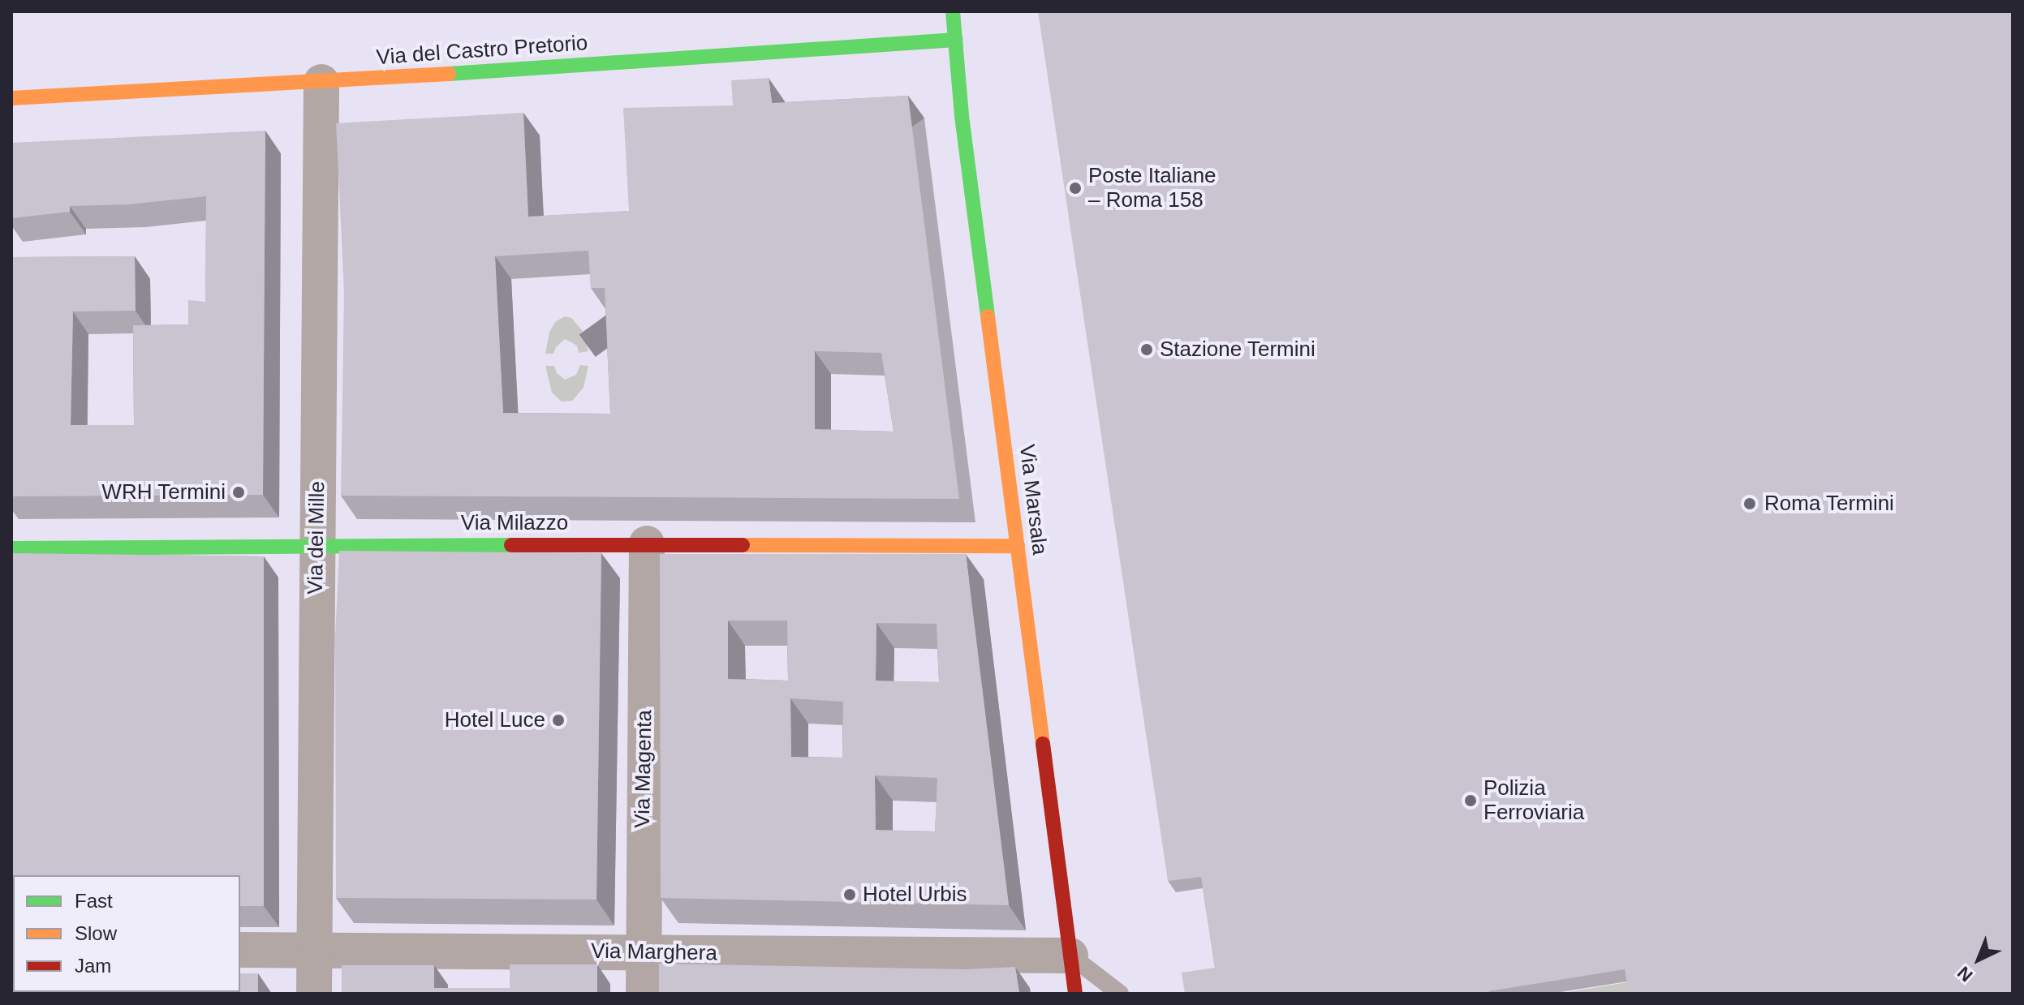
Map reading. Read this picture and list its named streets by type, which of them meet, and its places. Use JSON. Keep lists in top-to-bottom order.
{
  "streets": {
    "street": [
      "Via del Castro Pretorio",
      "Via Marsala",
      "Via Milazzo",
      "Via dei Mille",
      "Via Magenta",
      "Via Marghera"
    ]
  },
  "crossings": [
    ["Via del Castro Pretorio", "Via Marsala"],
    ["Via del Castro Pretorio", "Via dei Mille"],
    ["Via Marsala", "Via Milazzo"],
    ["Via Marsala", "Via Marghera"],
    ["Via Milazzo", "Via dei Mille"],
    ["Via Milazzo", "Via Magenta"],
    ["Via dei Mille", "Via Marghera"],
    ["Via Magenta", "Via Marghera"]
  ],
  "places": [
    "Poste Italiane – Roma 158",
    "Stazione Termini",
    "WRH Termini",
    "Roma Termini",
    "Hotel Luce",
    "Polizia Ferroviaria",
    "Hotel Urbis"
  ],
  "legend": ["Fast", "Slow", "Jam"],
  "north": "bottom left"
}
